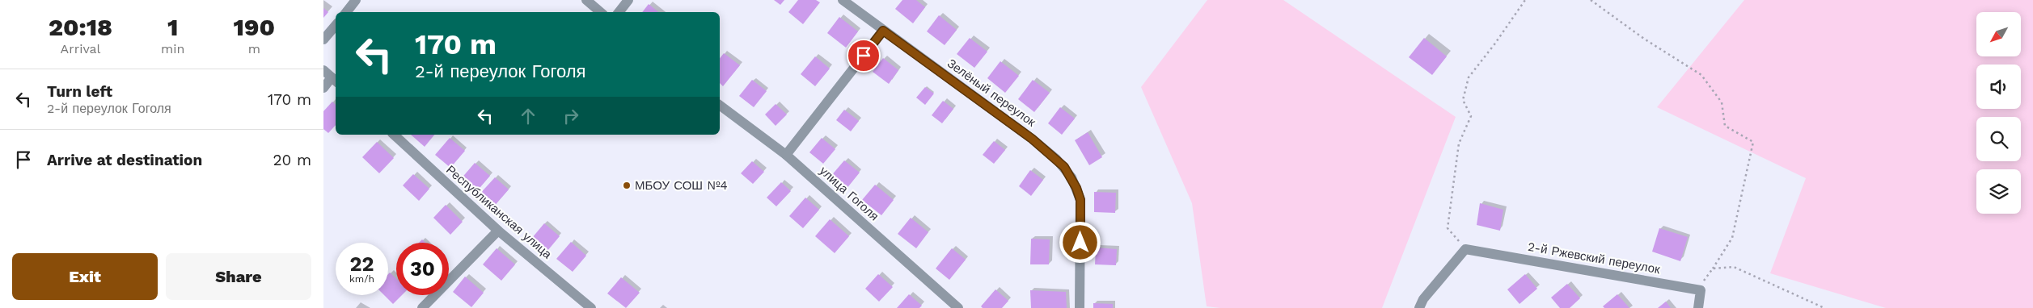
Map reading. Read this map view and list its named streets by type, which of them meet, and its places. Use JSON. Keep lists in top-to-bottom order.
{
  "streets": {
    "street": [
      "Зелёный переулок",
      "улица Гоголя",
      "Республиканская улица",
      "2-й Ржевский переулок"
    ]
  },
  "places": ["МБОУ СОШ №4"],
  "north": "bottom left",
  "page": {
    "eta": [
      "20:18",
      "Arrival",
      "1",
      "min",
      "190",
      "m"
    ],
    "turn": ["170 m", "2-й переулок Гоголя"],
    "list": [
      {
        "name": "Turn left",
        "note": "2-й переулок Гоголя",
        "value": "170 m"
      },
      {
        "name": "Arrive at destination",
        "value": "20 m"
      }
    ],
    "speed": "22 km/h",
    "limit": "30",
    "buttons": ["Exit", "Share"]
  }
}
